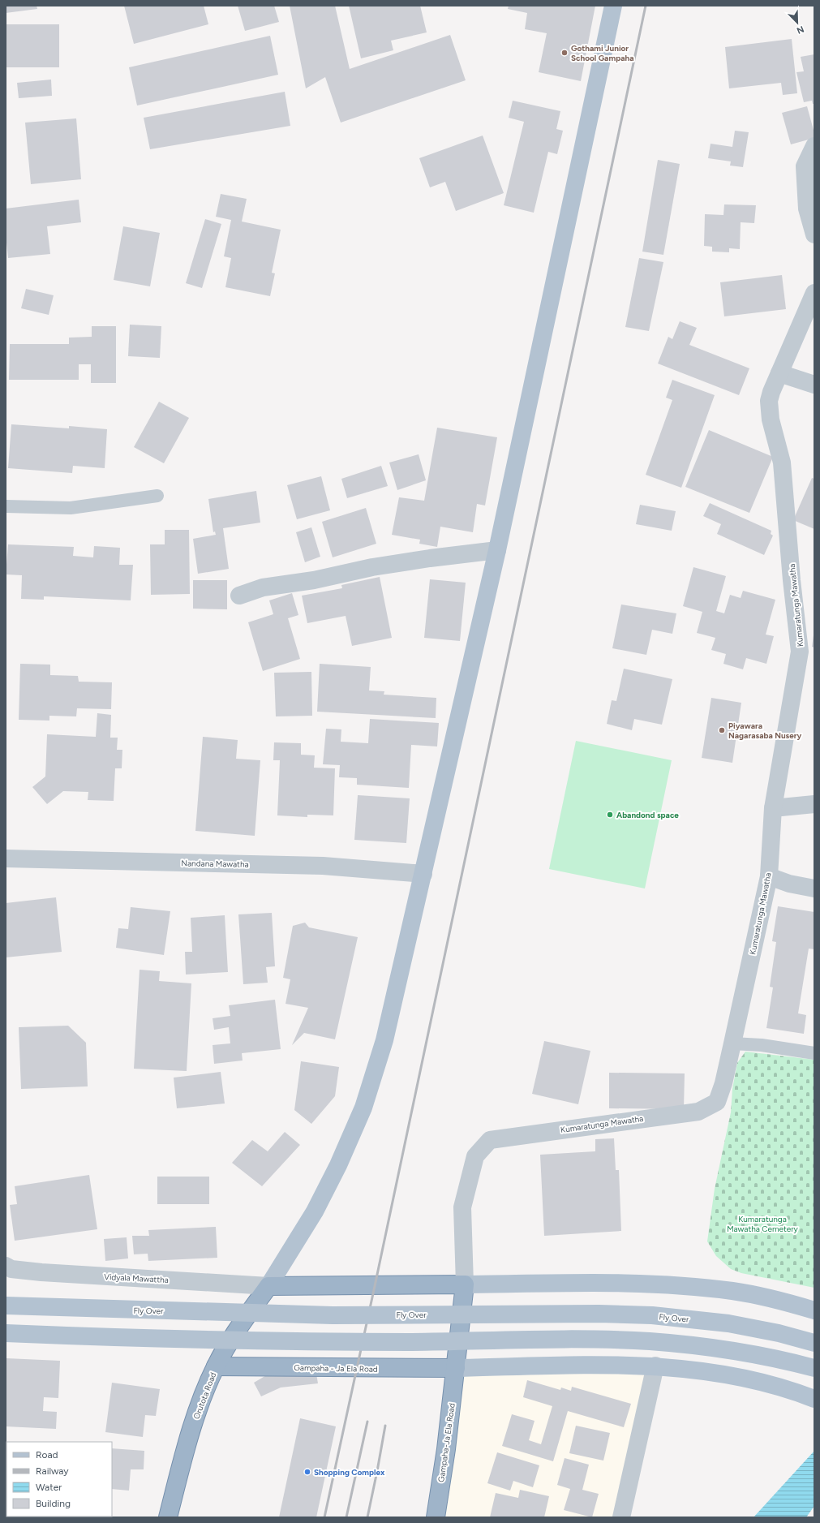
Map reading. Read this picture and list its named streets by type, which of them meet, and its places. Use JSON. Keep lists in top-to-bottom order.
{
  "streets": {
    "highway": ["Gampaha - Ja Ela Road", "Orutota Road", "Gampaha-Ja Ela Road"],
    "main road": ["Fly Over"],
    "street": ["Kumaratunga Mawatha", "Nandana Mawatha", "Vidyala Mawattha"]
  },
  "crossings": [
    ["Kumaratunga Mawatha", "Gampaha-Ja Ela Road"],
    ["Vidyala Mawattha", "Orutota Road"],
    ["Gampaha - Ja Ela Road", "Orutota Road"],
    ["Gampaha - Ja Ela Road", "Gampaha-Ja Ela Road"]
  ],
  "parks": ["Kumaratunga Mawatha Cemetery"],
  "places": [
    "Gothami Junior School Gampaha",
    "Piyawara Nagarasaba Nusery",
    "Abandond space",
    "Shopping Complex"
  ],
  "legend": [
    "Road",
    "Railway",
    "Water",
    "Building"
  ],
  "north": "bottom right"
}
